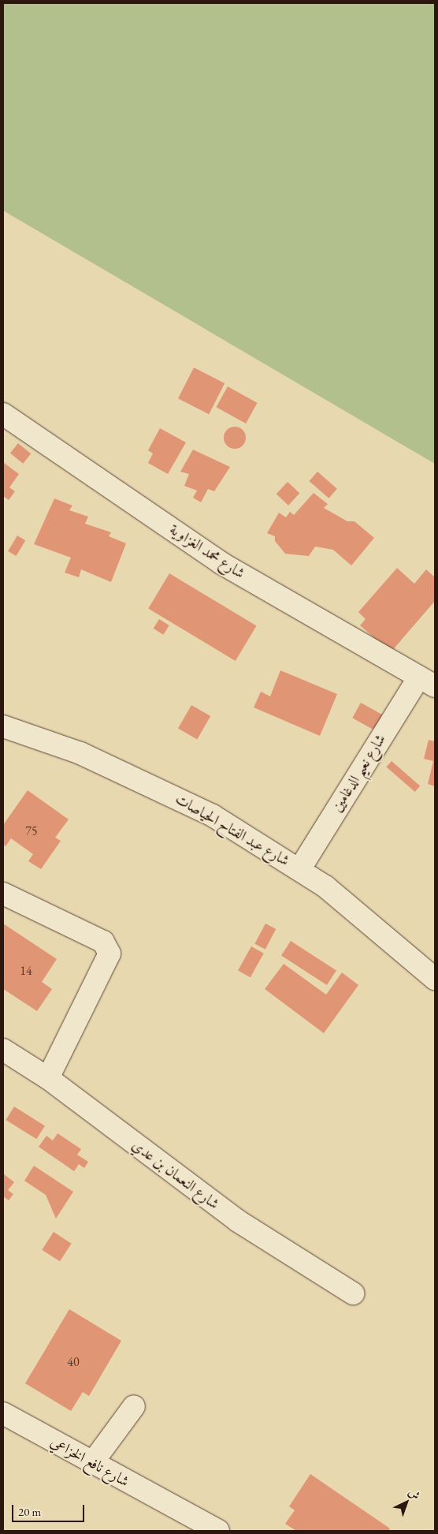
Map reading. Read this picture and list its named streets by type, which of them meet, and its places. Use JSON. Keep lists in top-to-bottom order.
{
  "streets": {
    "street": [
      "شارع محمد الغزاوية",
      "شارع نعيم الدغامين",
      "شارع عبد الفتاح الحياصات",
      "شارع النعمان بن عدي",
      "شارع نافع الخزاعي"
    ]
  },
  "crossings": [
    ["شارع محمد الغزاوية", "شارع نعيم الدغامين"],
    ["شارع نعيم الدغامين", "شارع عبد الفتاح الحياصات"]
  ],
  "house_numbers": ["75", "14", "40"],
  "scale_bar": "20 m",
  "north": "top right"
}
